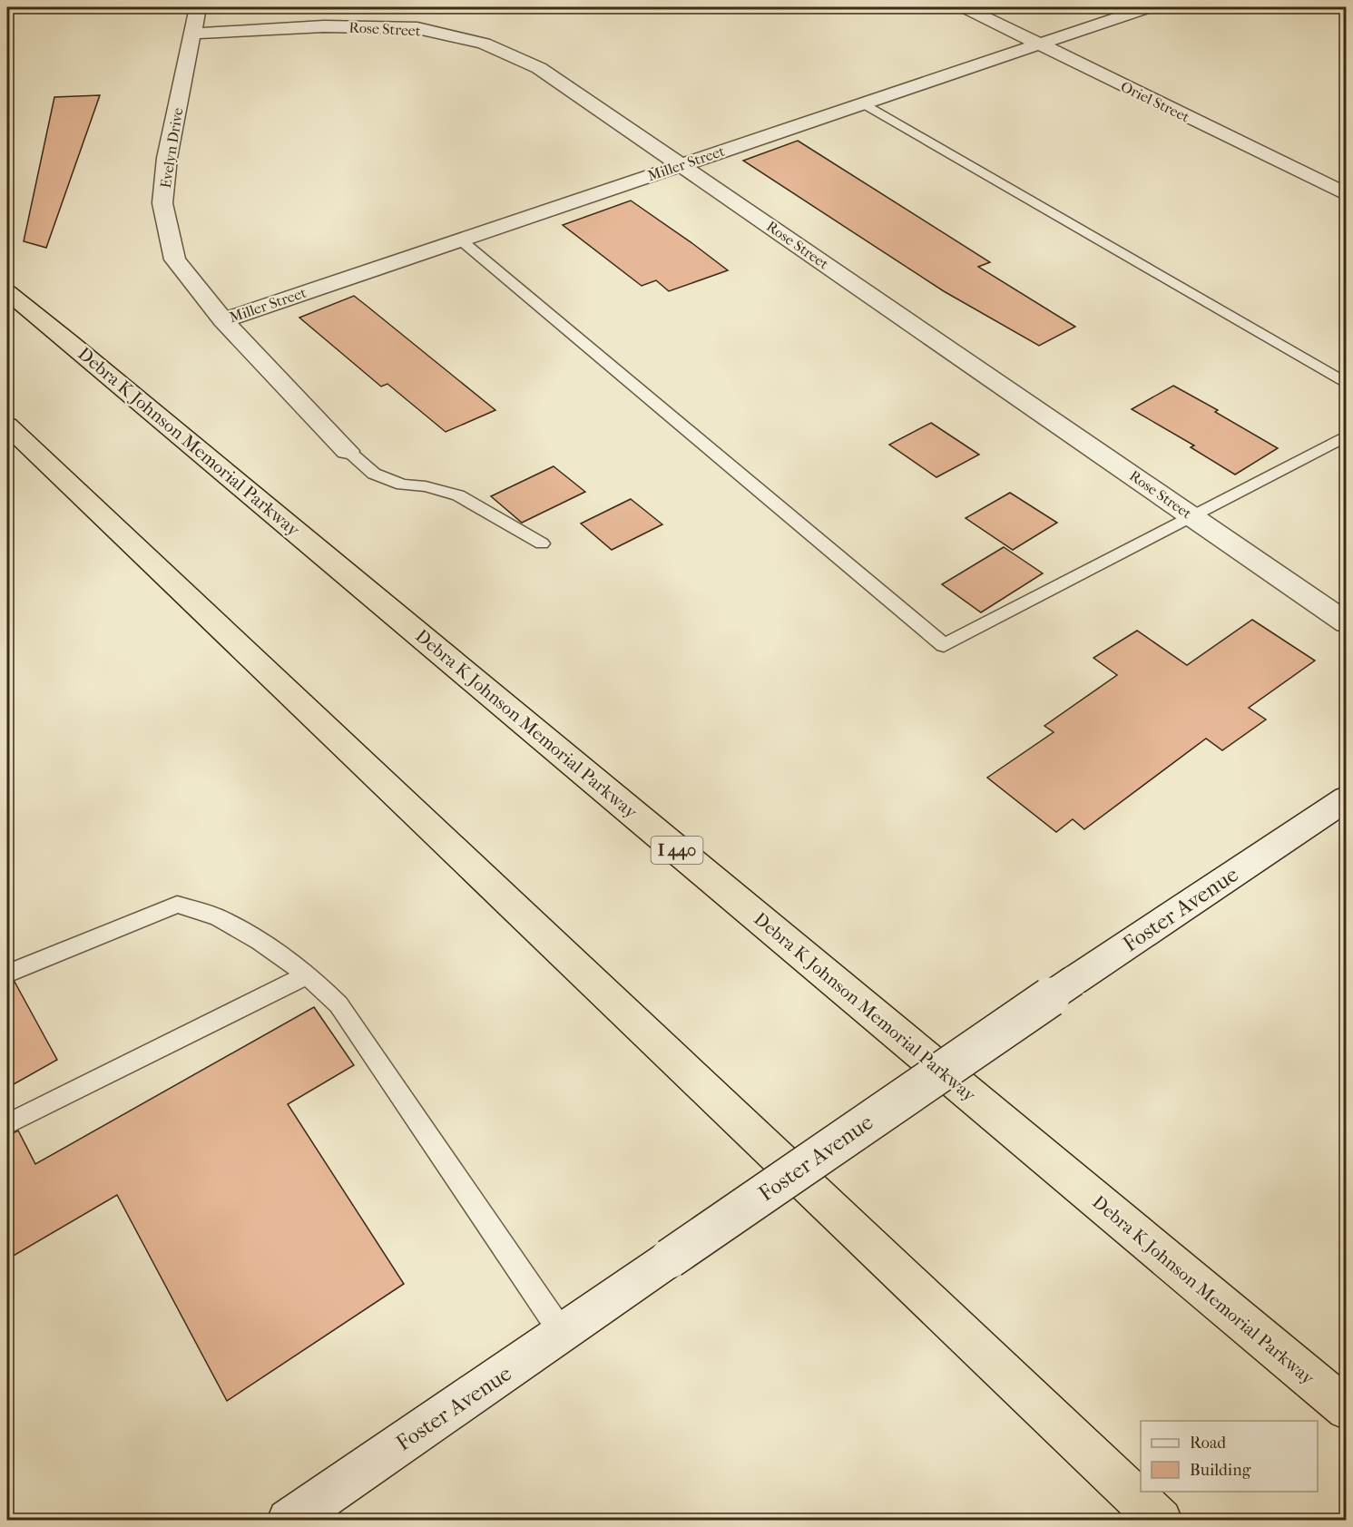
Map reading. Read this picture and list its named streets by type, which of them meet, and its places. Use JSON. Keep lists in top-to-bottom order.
{
  "streets": {
    "highway": ["Debra K Johnson Memorial Parkway", "I 440"],
    "street": [
      "Rose Street",
      "Oriel Street",
      "Evelyn Drive",
      "Miller Street",
      "Foster Avenue"
    ]
  },
  "crossings": [
    ["Rose Street", "Evelyn Drive"],
    ["Rose Street", "Miller Street"],
    ["Oriel Street", "Miller Street"],
    ["Evelyn Drive", "Miller Street"]
  ],
  "legend": ["Road", "Building"]
}
